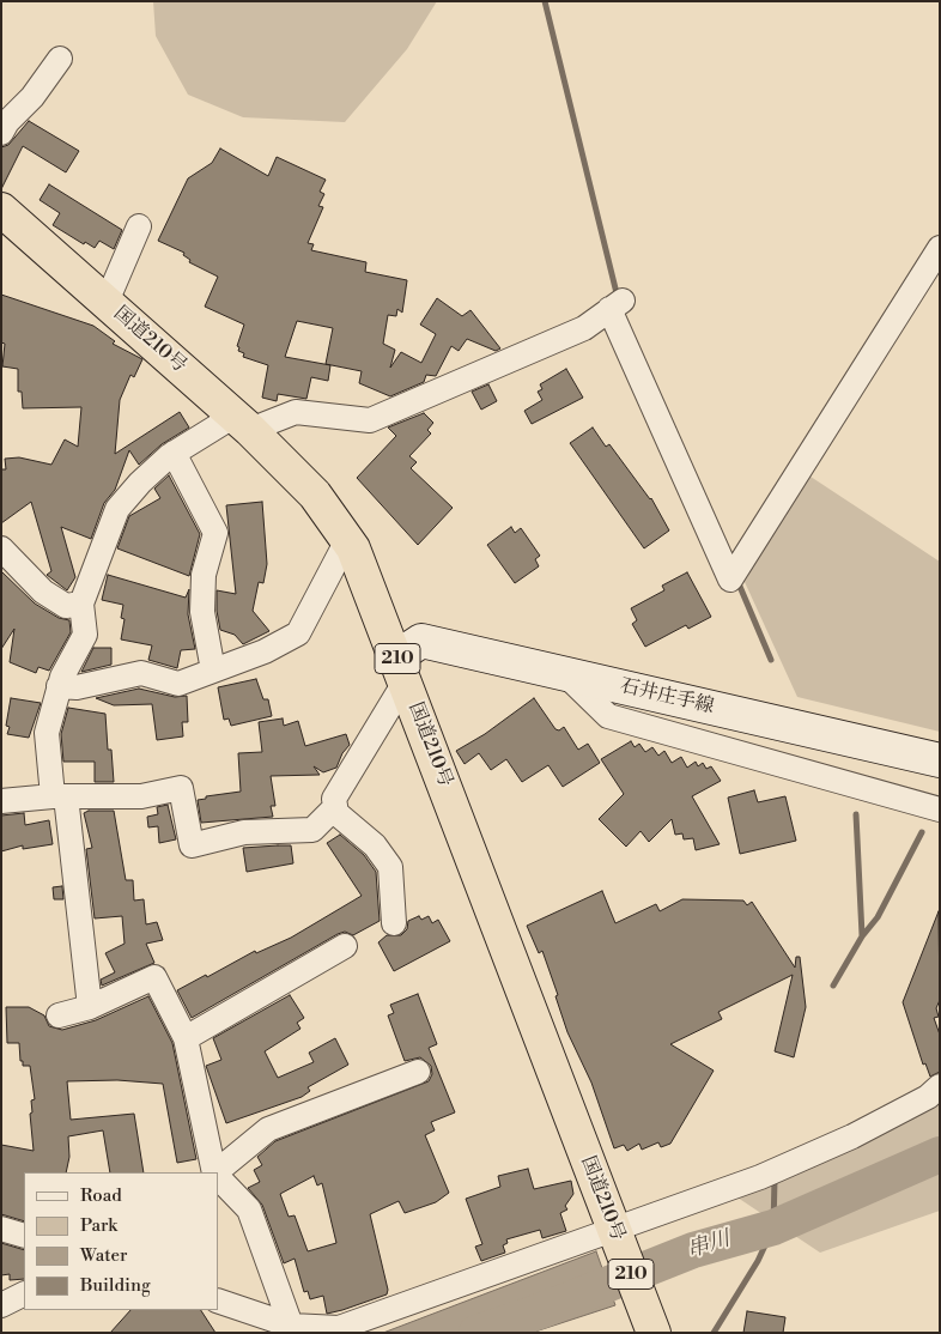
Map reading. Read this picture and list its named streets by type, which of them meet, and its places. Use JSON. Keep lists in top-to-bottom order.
{
  "streets": {
    "highway": ["国道210号", "210"],
    "main road": ["石井庄手線"]
  },
  "crossings": [
    ["国道210号", "石井庄手線"]
  ],
  "water": ["串川"],
  "legend": [
    "Road",
    "Park",
    "Water",
    "Building"
  ]
}
